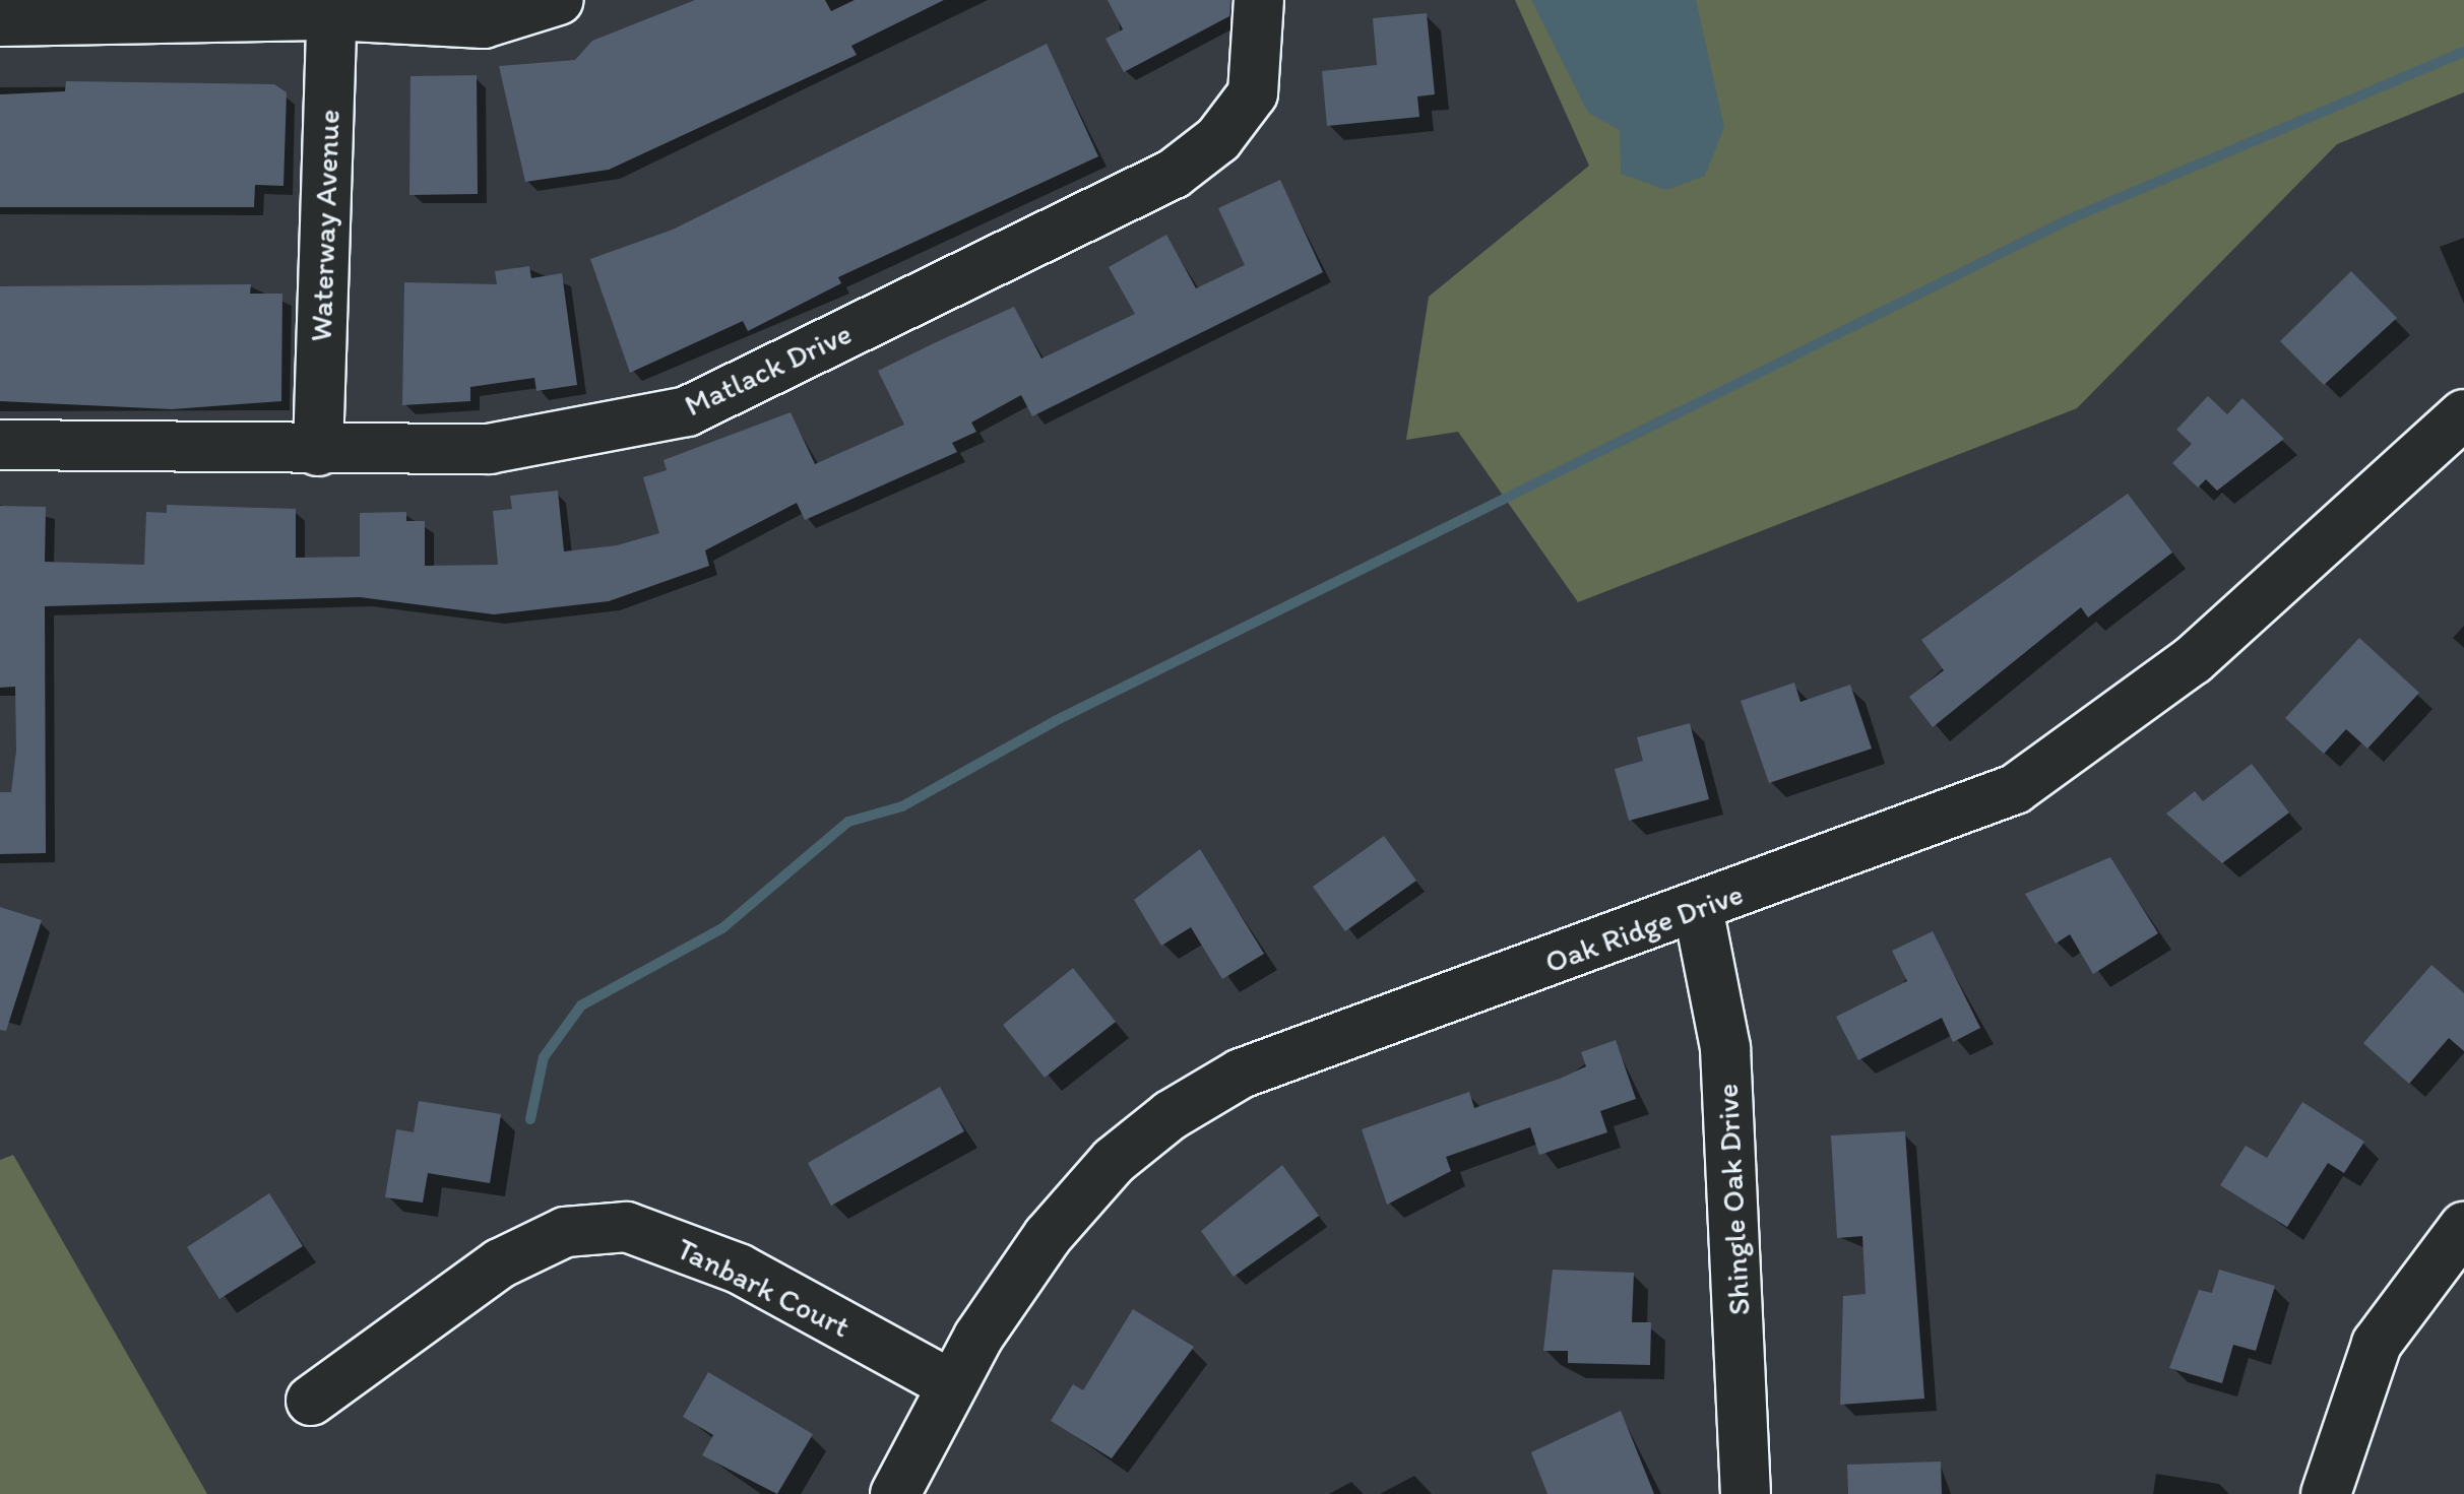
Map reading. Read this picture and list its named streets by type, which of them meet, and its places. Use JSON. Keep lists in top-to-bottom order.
{
  "streets": {
    "street": [
      "Waterway Avenue",
      "Matlack Drive",
      "Oak Ridge Drive",
      "Shingle Oak Drive",
      "Tanbark Court"
    ]
  },
  "crossings": [
    ["Waterway Avenue", "Matlack Drive"],
    ["Oak Ridge Drive", "Shingle Oak Drive"],
    ["Oak Ridge Drive", "Tanbark Court"]
  ]
}
